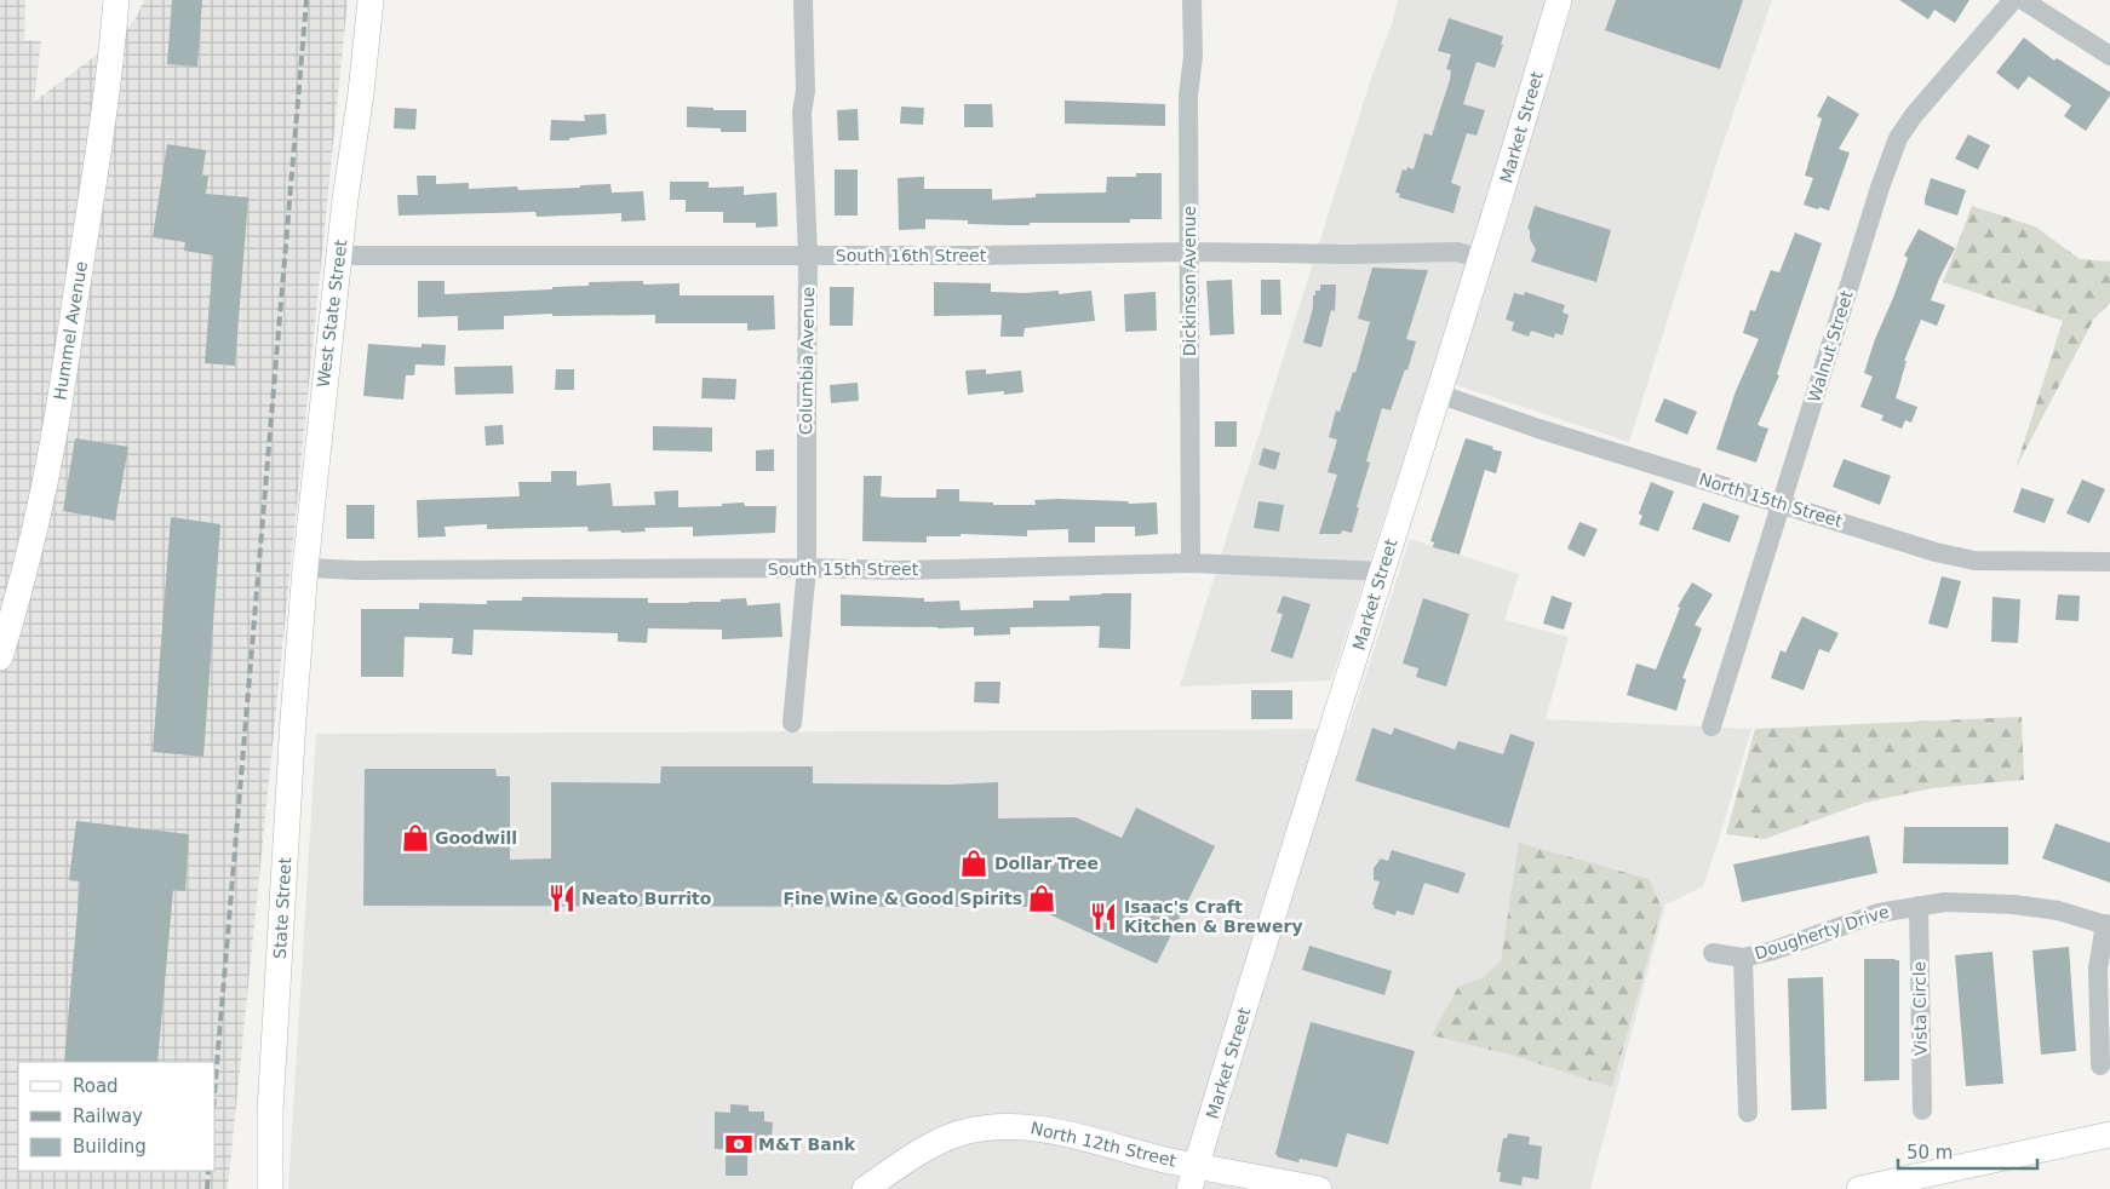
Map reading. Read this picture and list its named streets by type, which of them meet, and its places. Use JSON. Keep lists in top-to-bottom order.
{
  "streets": {
    "main road": [
      "Market Street",
      "West State Street",
      "Hummel Avenue",
      "State Street",
      "North 12th Street"
    ],
    "street": [
      "South 16th Street",
      "Dickinson Avenue",
      "Walnut Street",
      "Columbia Avenue",
      "North 15th Street",
      "South 15th Street",
      "Dougherty Drive",
      "Vista Circle"
    ]
  },
  "crossings": [
    ["Market Street", "South 16th Street"],
    ["Market Street", "North 15th Street"],
    ["Market Street", "South 15th Street"],
    ["Market Street", "North 12th Street"],
    ["South 16th Street", "Dickinson Avenue"],
    ["South 16th Street", "West State Street"],
    ["South 16th Street", "Columbia Avenue"],
    ["Dickinson Avenue", "South 15th Street"],
    ["West State Street", "South 15th Street"],
    ["West State Street", "State Street"],
    ["Walnut Street", "North 15th Street"],
    ["Columbia Avenue", "South 15th Street"],
    ["Dougherty Drive", "Vista Circle"]
  ],
  "places": {
    "shop": ["Goodwill", "Dollar Tree", "Fine Wine & Good Spirits"],
    "restaurant": ["Neato Burrito", "Isaac's Craft Kitchen & Brewery"],
    "bank": ["M&T Bank"]
  },
  "legend": ["Road", "Railway", "Building"],
  "scale_bar": "50 m"
}
